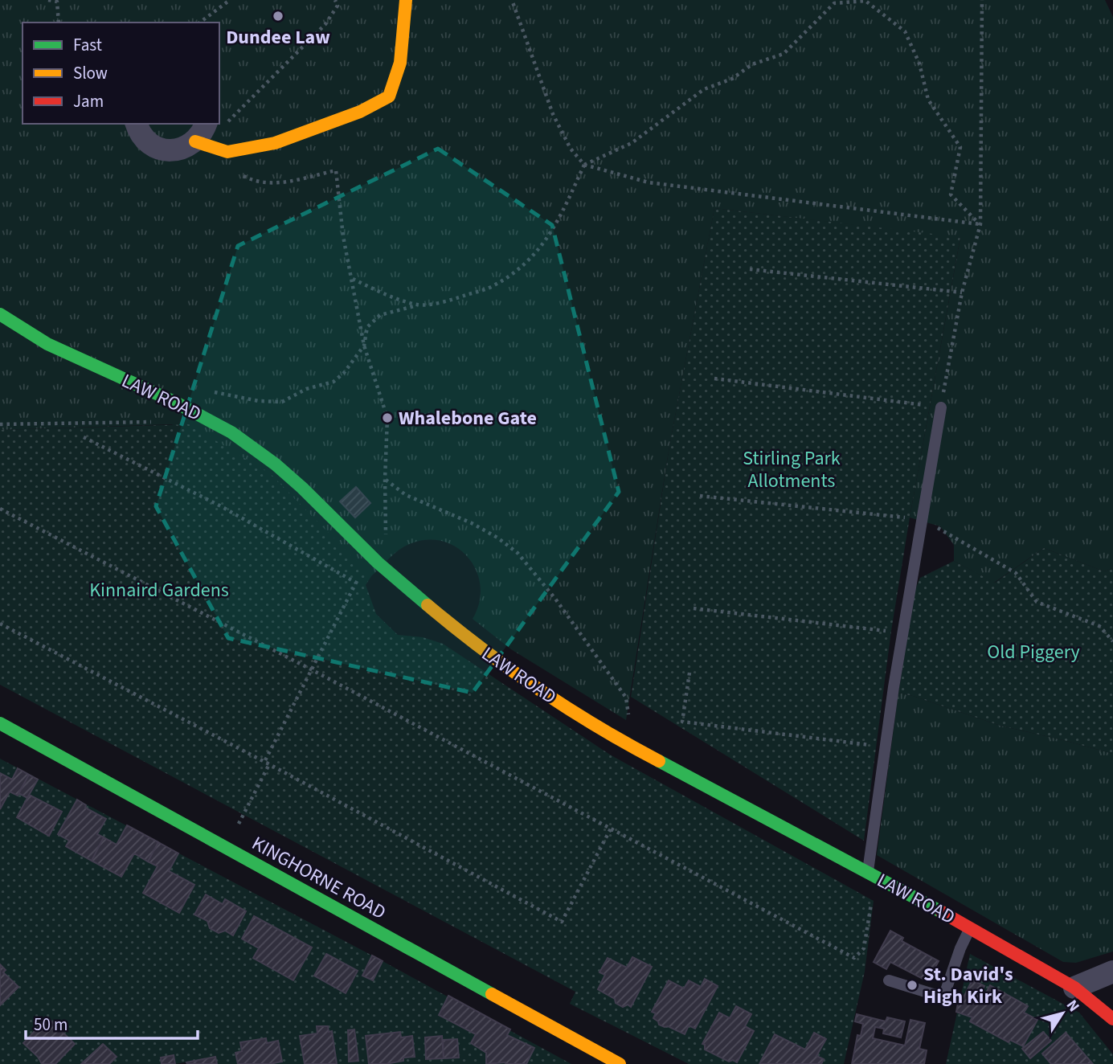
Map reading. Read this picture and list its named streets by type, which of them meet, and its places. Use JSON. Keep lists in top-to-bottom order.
{
  "streets": {
    "street": ["LAW ROAD", "KINGHORNE ROAD"]
  },
  "parks": ["Stirling Park Allotments", "Kinnaird Gardens", "Old Piggery"],
  "places": ["Dundee Law", "Whalebone Gate", "St. David's High Kirk"],
  "legend": ["Fast", "Slow", "Jam"],
  "scale_bar": "50 m",
  "north": "top right"
}
